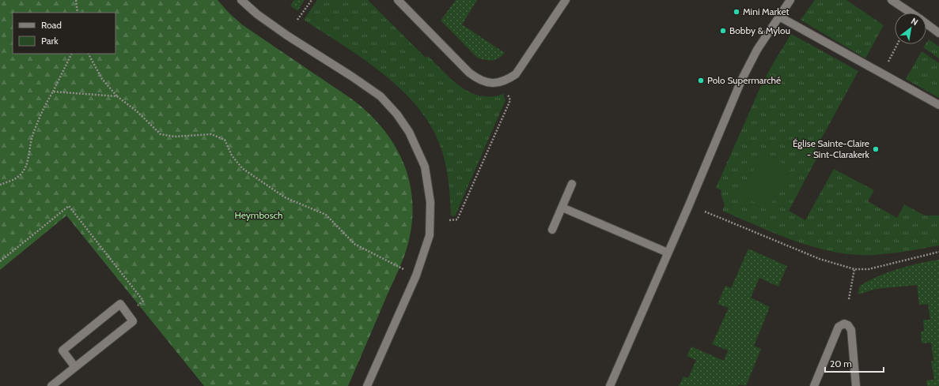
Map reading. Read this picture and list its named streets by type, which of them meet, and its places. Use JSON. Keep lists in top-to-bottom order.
{
  "parks": ["Heymbosch"],
  "places": [
    "Mini Market",
    "Bobby & Mylou",
    "Polo Supermarché",
    "Église Sainte-Claire - Sint-Clarakerk"
  ],
  "legend": ["Road", "Park"],
  "scale_bar": "20 m",
  "north": "top right"
}
